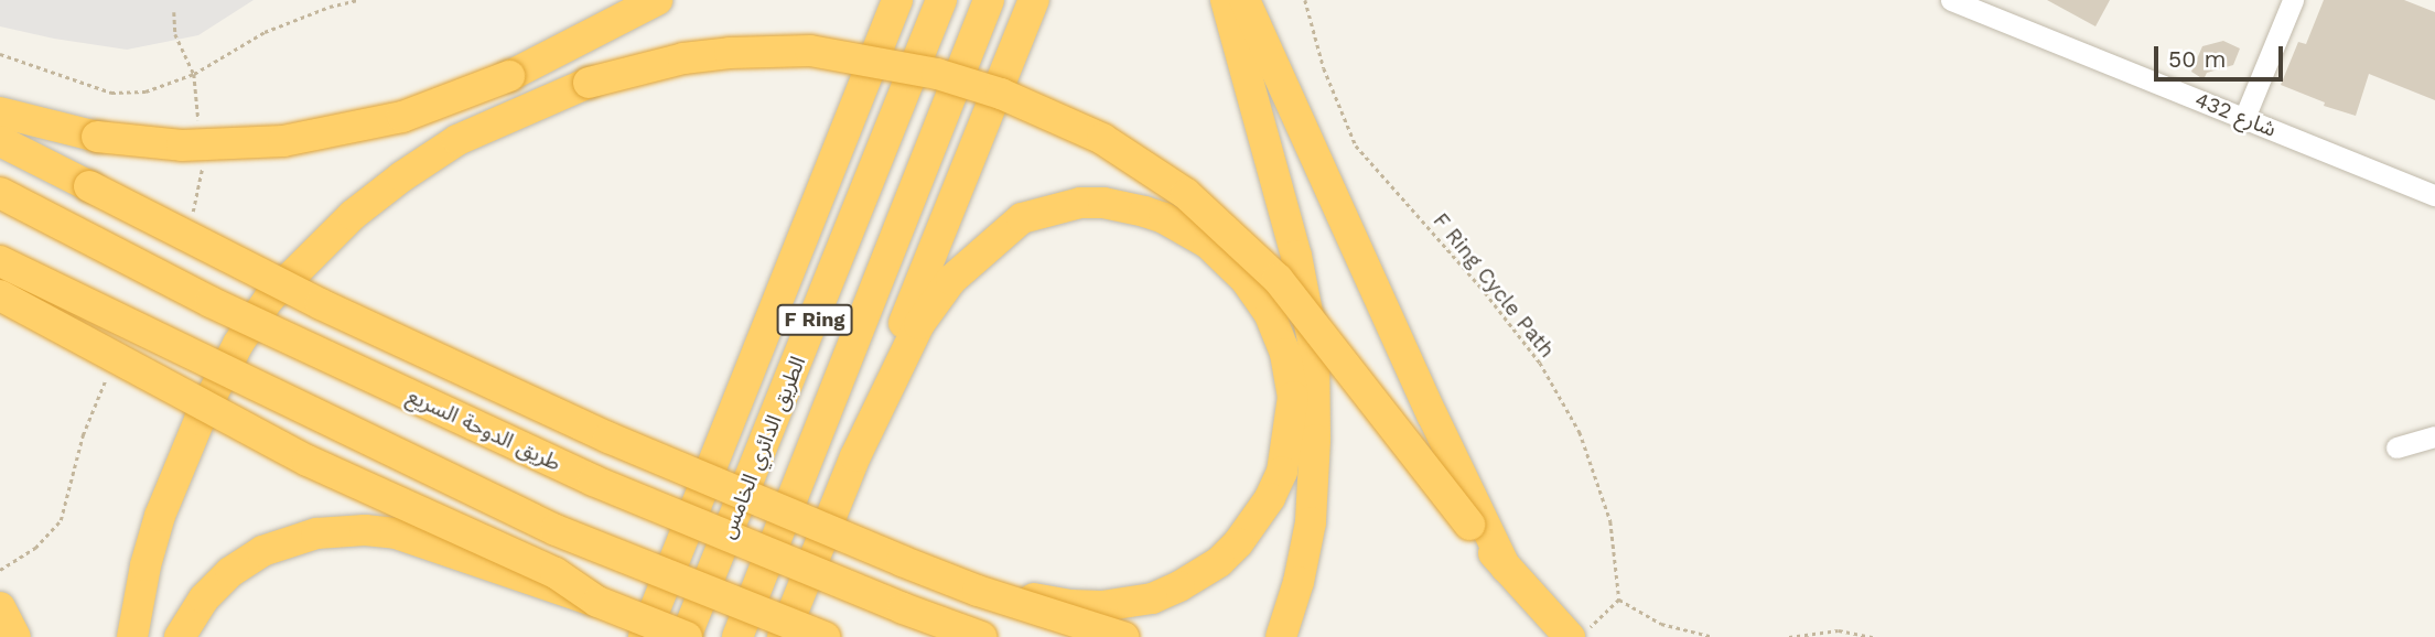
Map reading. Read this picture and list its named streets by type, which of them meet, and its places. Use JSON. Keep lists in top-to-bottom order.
{
  "streets": {
    "highway": ["F Ring", "طريق الدوحة السريع", "الطريق الدائري الخامس"],
    "street": ["شارع 432"],
    "path": ["F Ring Cycle Path"]
  },
  "scale_bar": "50 m"
}
